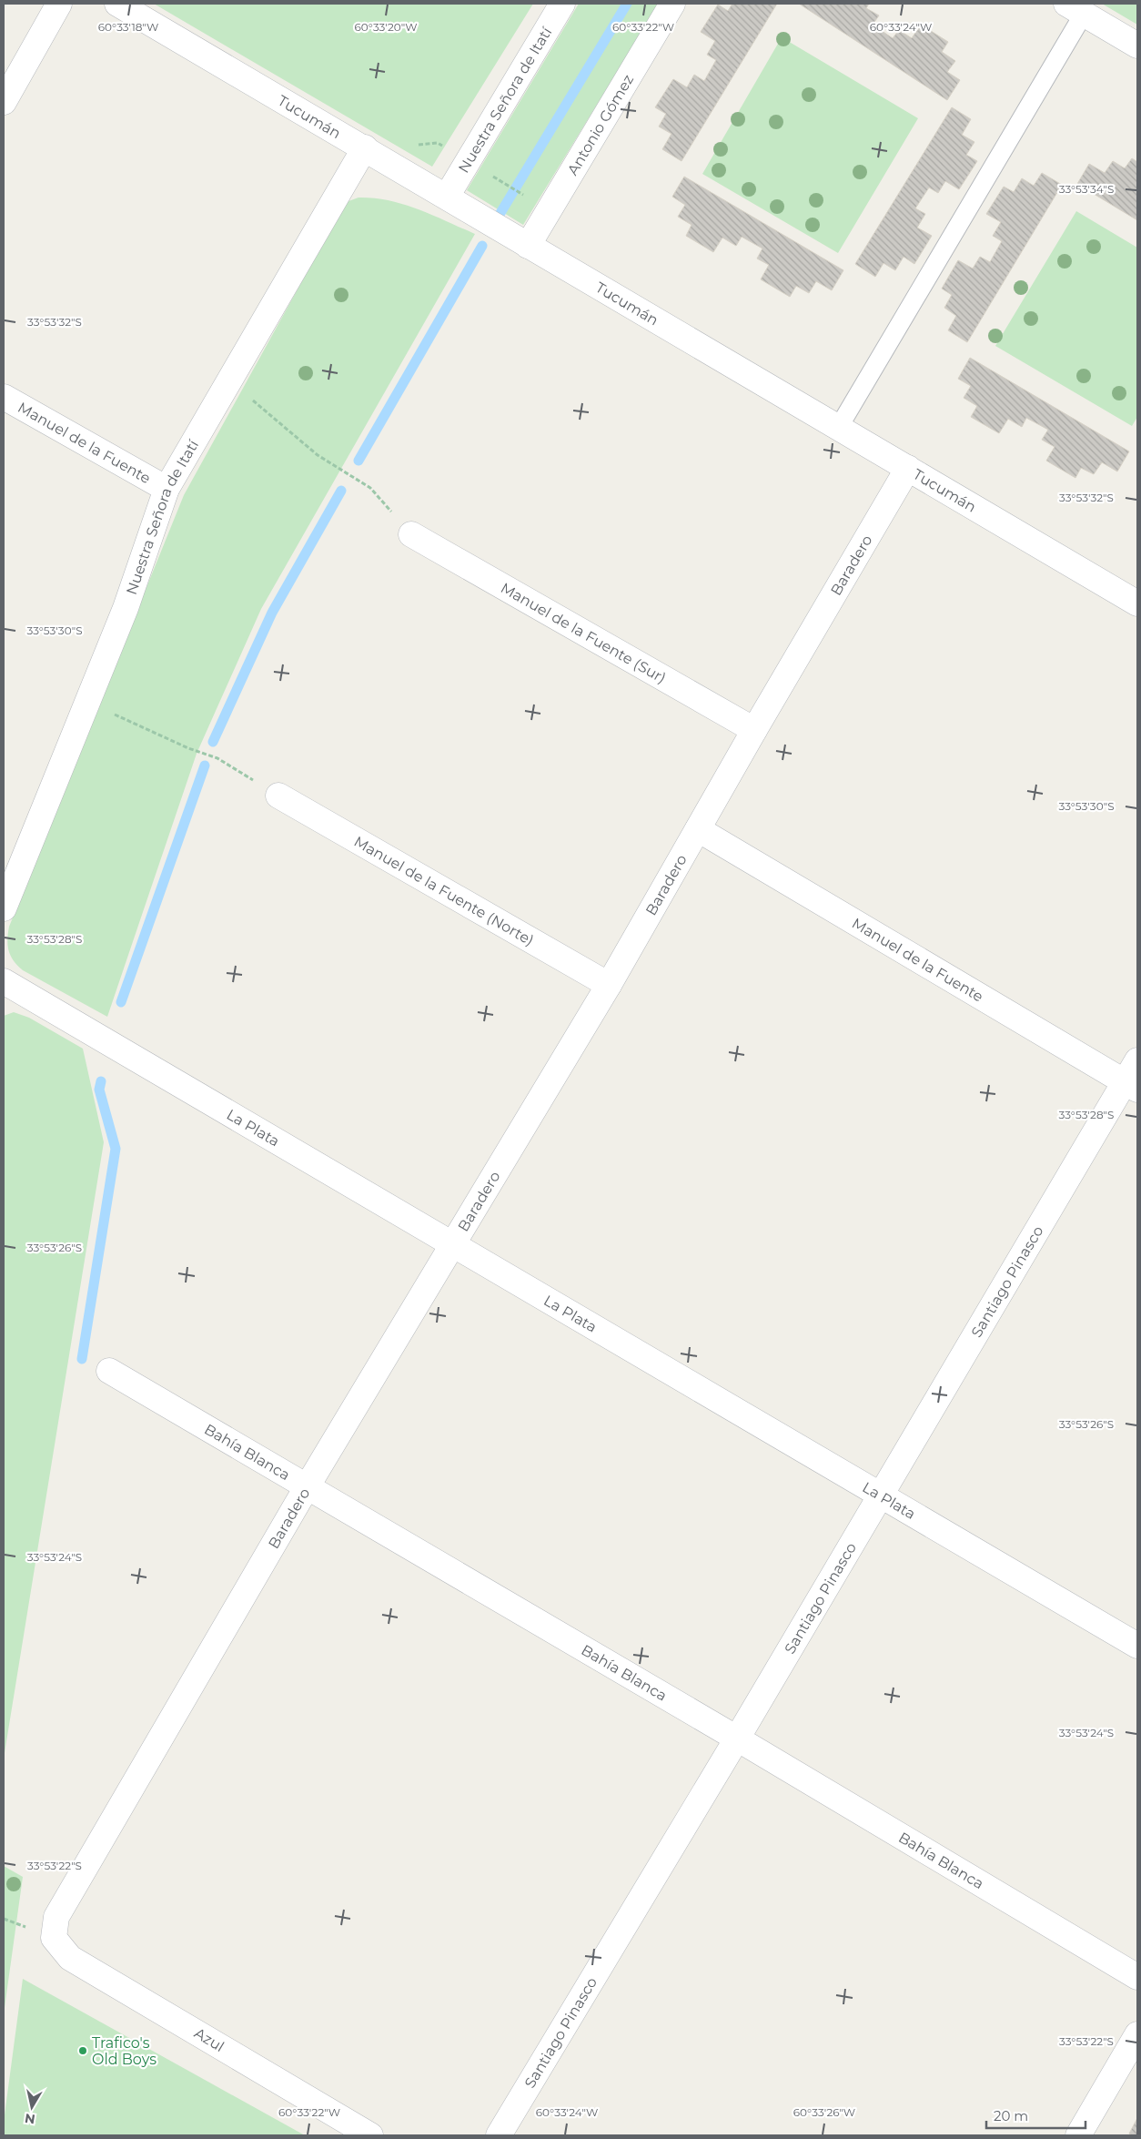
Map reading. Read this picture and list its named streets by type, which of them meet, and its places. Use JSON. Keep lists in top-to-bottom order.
{
  "streets": {
    "street": [
      "Nuestra Señora de Itatí",
      "Tucumán",
      "Antonio Gómez",
      "Manuel de la Fuente",
      "Baradero",
      "Manuel de la Fuente (Sur)",
      "Manuel de la Fuente (Norte)",
      "La Plata",
      "Santiago Pinasco",
      "Bahía Blanca",
      "Azul"
    ]
  },
  "crossings": [
    ["Nuestra Señora de Itatí", "Tucumán"],
    ["Nuestra Señora de Itatí", "Manuel de la Fuente"],
    ["Tucumán", "Antonio Gómez"],
    ["Tucumán", "Baradero"],
    ["Manuel de la Fuente", "Baradero"],
    ["Manuel de la Fuente", "Santiago Pinasco"],
    ["Baradero", "Manuel de la Fuente (Sur)"],
    ["Baradero", "Manuel de la Fuente (Norte)"],
    ["Baradero", "La Plata"],
    ["Baradero", "Bahía Blanca"],
    ["Baradero", "Azul"],
    ["La Plata", "Santiago Pinasco"],
    ["Santiago Pinasco", "Bahía Blanca"]
  ],
  "places": ["Trafico's Old Boys"],
  "scale_bar": "20 m",
  "north": "bottom",
  "coordinates": [
    "60°33'18\"W",
    "60°33'20\"W",
    "60°33'22\"W",
    "60°33'24\"W",
    "33°53'34\"S",
    "33°53'32\"S",
    "33°53'30\"S",
    "33°53'28\"S",
    "33°53'26\"S",
    "33°53'24\"S",
    "33°53'22\"S",
    "60°33'26\"W"
  ]
}
